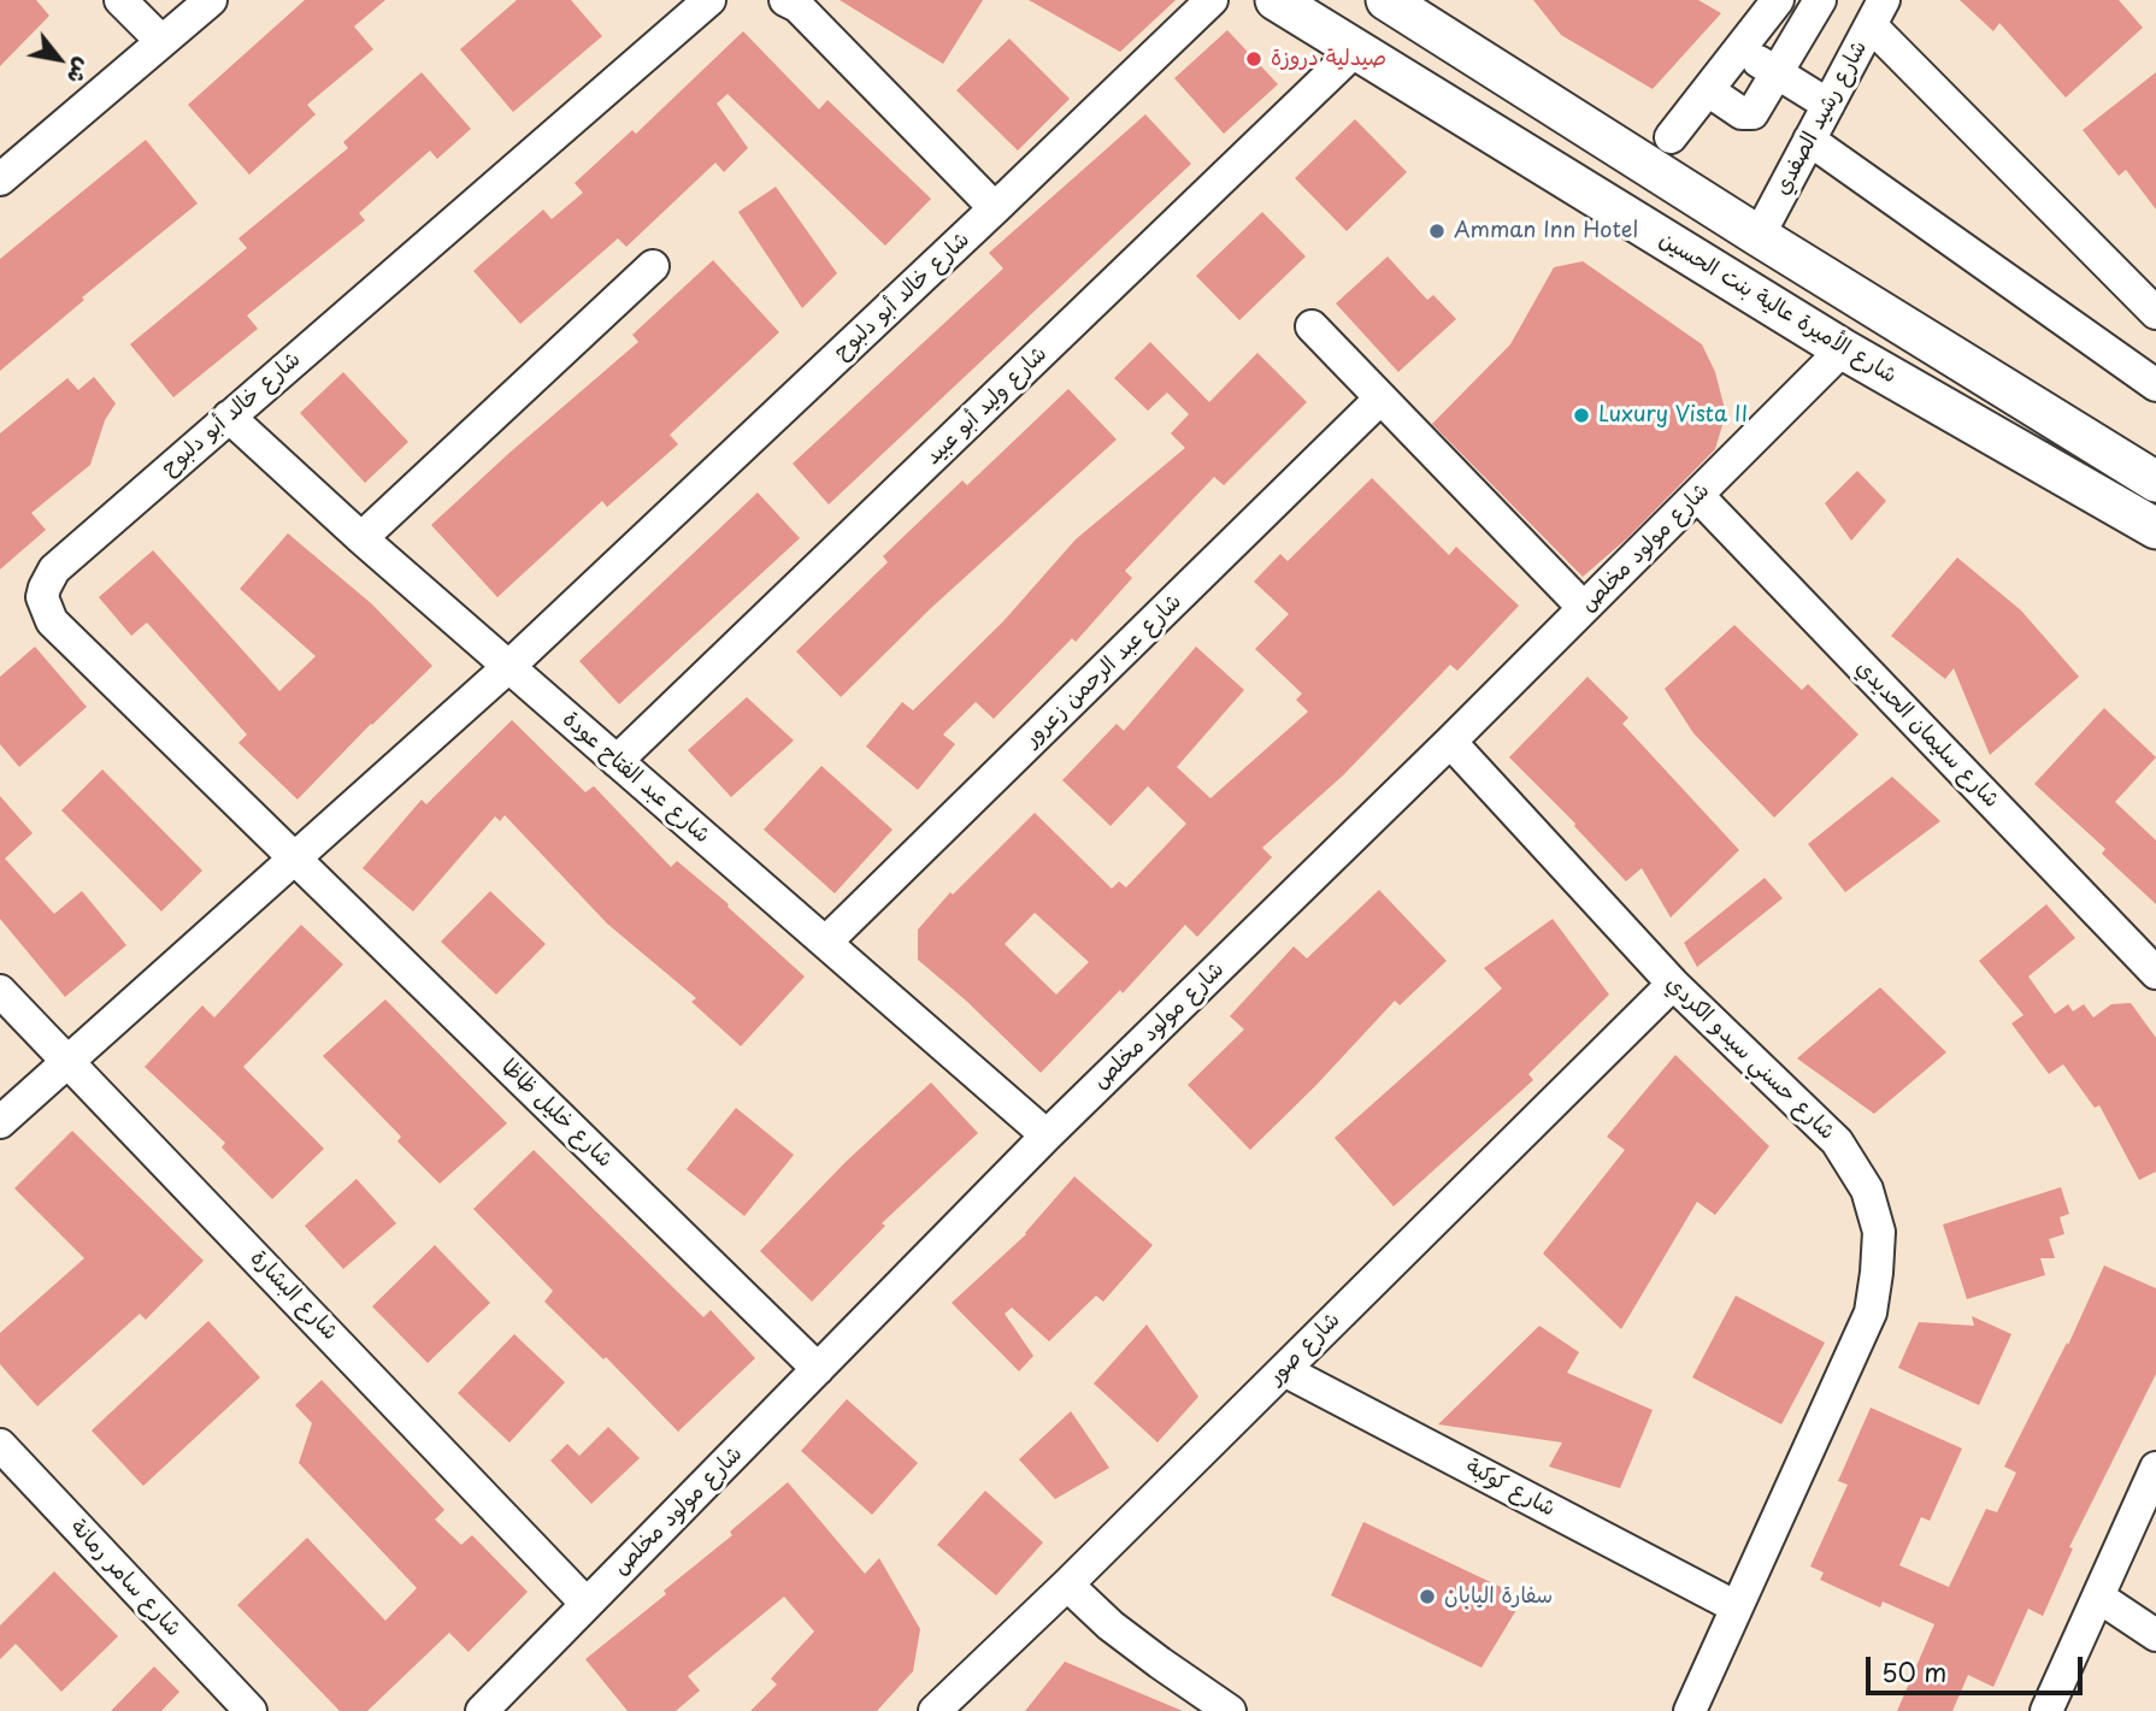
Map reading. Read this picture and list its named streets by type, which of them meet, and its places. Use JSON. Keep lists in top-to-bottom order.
{
  "streets": {
    "main road": ["شارع الأميرة عالية بنت الحسين"],
    "street": [
      "شارع رشيد الصفدي",
      "شارع خالد أبو دلبوح",
      "شارع وليد أبو عبيد",
      "شارع مولود مخلص",
      "شارع عبد الرحمن زعرور",
      "شارع سليمان الحديدي",
      "شارع عبد الفتاح عودة",
      "شارع حسني سيدو الكردي",
      "شارع خليل ظاظا",
      "شارع البشارة",
      "شارع صور",
      "شارع كوكبة",
      "شارع سامر رمانة"
    ]
  },
  "crossings": [
    ["شارع خالد أبو دلبوح", "شارع عبد الفتاح عودة"],
    ["شارع خالد أبو دلبوح", "شارع خليل ظاظا"],
    ["شارع خالد أبو دلبوح", "شارع البشارة"],
    ["شارع الأميرة عالية بنت الحسين", "شارع وليد أبو عبيد"],
    ["شارع الأميرة عالية بنت الحسين", "شارع مولود مخلص"],
    ["شارع وليد أبو عبيد", "شارع عبد الفتاح عودة"],
    ["شارع مولود مخلص", "شارع سليمان الحديدي"],
    ["شارع مولود مخلص", "شارع عبد الفتاح عودة"],
    ["شارع مولود مخلص", "شارع حسني سيدو الكردي"],
    ["شارع مولود مخلص", "شارع خليل ظاظا"],
    ["شارع مولود مخلص", "شارع البشارة"],
    ["شارع عبد الرحمن زعرور", "شارع عبد الفتاح عودة"],
    ["شارع حسني سيدو الكردي", "شارع صور"],
    ["شارع حسني سيدو الكردي", "شارع كوكبة"],
    ["شارع صور", "شارع كوكبة"]
  ],
  "places": [
    "صيدلية دروزة",
    "Amman Inn Hotel",
    "Luxury Vista II",
    "سفارة اليابان"
  ],
  "scale_bar": "50 m",
  "north": "bottom right"
}
